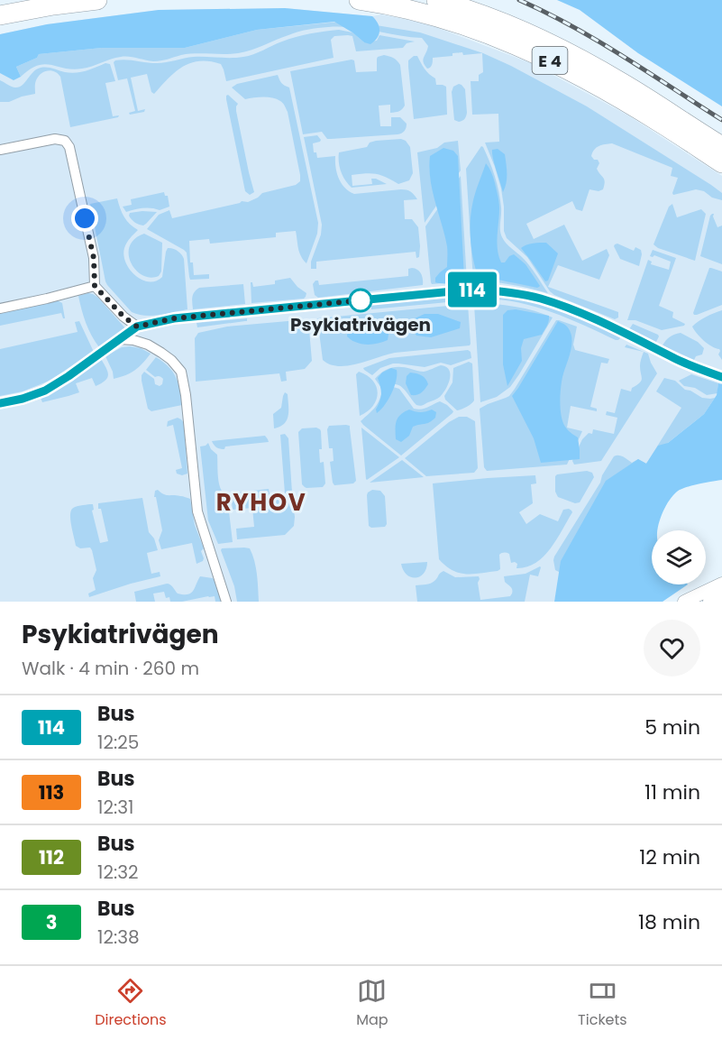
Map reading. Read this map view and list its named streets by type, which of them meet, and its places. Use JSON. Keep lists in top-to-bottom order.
{
  "streets": {
    "highway": ["E 4"]
  },
  "districts": ["RYHOV"],
  "places": ["Psykiatrivägen"],
  "lines": ["bus line 114"],
  "page": {
    "on_map": "114",
    "heading": ["Psykiatrivägen", "Walk · 4 min · 260 m"],
    "list": [
      {
        "mark": "114",
        "name": "Bus",
        "note": "12:25",
        "value": "5 min"
      },
      {
        "mark": "113",
        "name": "Bus",
        "note": "12:31",
        "value": "11 min"
      },
      {
        "mark": "112",
        "name": "Bus",
        "note": "12:32",
        "value": "12 min"
      },
      {
        "mark": "3",
        "name": "Bus",
        "note": "12:38",
        "value": "18 min"
      }
    ],
    "tabs": ["Directions", "Map", "Tickets"]
  }
}
